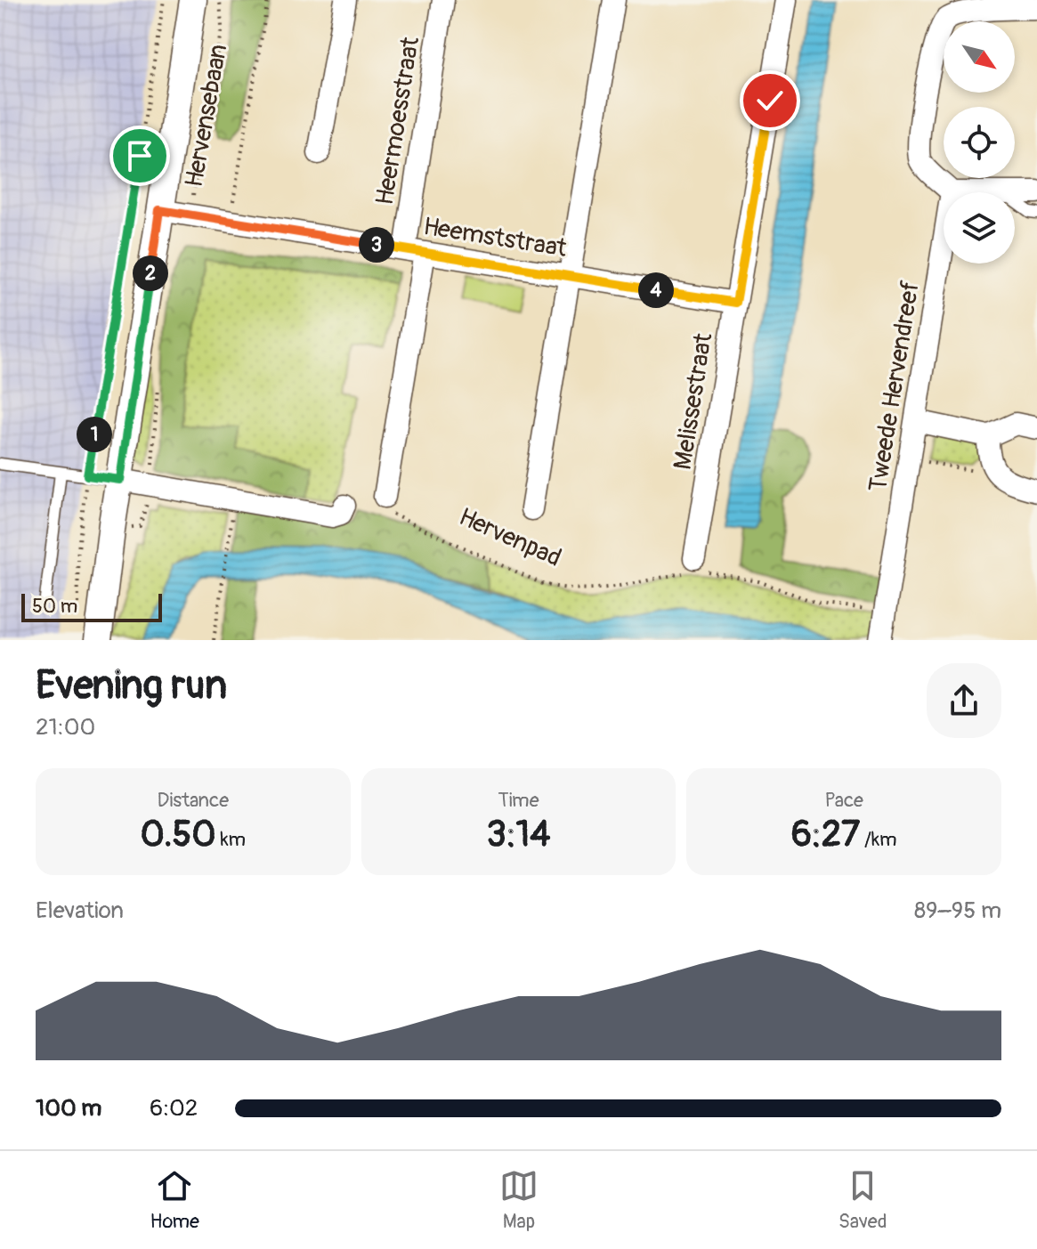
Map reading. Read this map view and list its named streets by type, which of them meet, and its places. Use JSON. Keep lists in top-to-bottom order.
{
  "streets": {
    "street": [
      "Hervensebaan",
      "Heermoesstraat",
      "Heemststraat",
      "Tweede Hervendreef",
      "Melissestraat"
    ],
    "path": ["Hervenpad"]
  },
  "crossings": [
    ["Hervensebaan", "Heemststraat"],
    ["Heermoesstraat", "Heemststraat"],
    ["Heermoesstraat", "Hervenpad"],
    ["Heemststraat", "Melissestraat"],
    ["Tweede Hervendreef", "Hervenpad"],
    ["Melissestraat", "Hervenpad"]
  ],
  "scale_bar": "50 m",
  "north": "bottom right",
  "page": {
    "pins": [
      "3",
      "2",
      "4",
      "1"
    ],
    "scale": "50 m",
    "heading": ["Evening run", "21:00"],
    "stats": [
      ["Distance", "0.50 km"],
      ["Time", "3:14"],
      ["Pace", "6:27 /km"]
    ],
    "chart": ["Elevation", "89–95 m"],
    "list": [
      {
        "name": "100 m",
        "note": "6:02"
      }
    ],
    "tabs": ["Home", "Map", "Saved"]
  }
}
